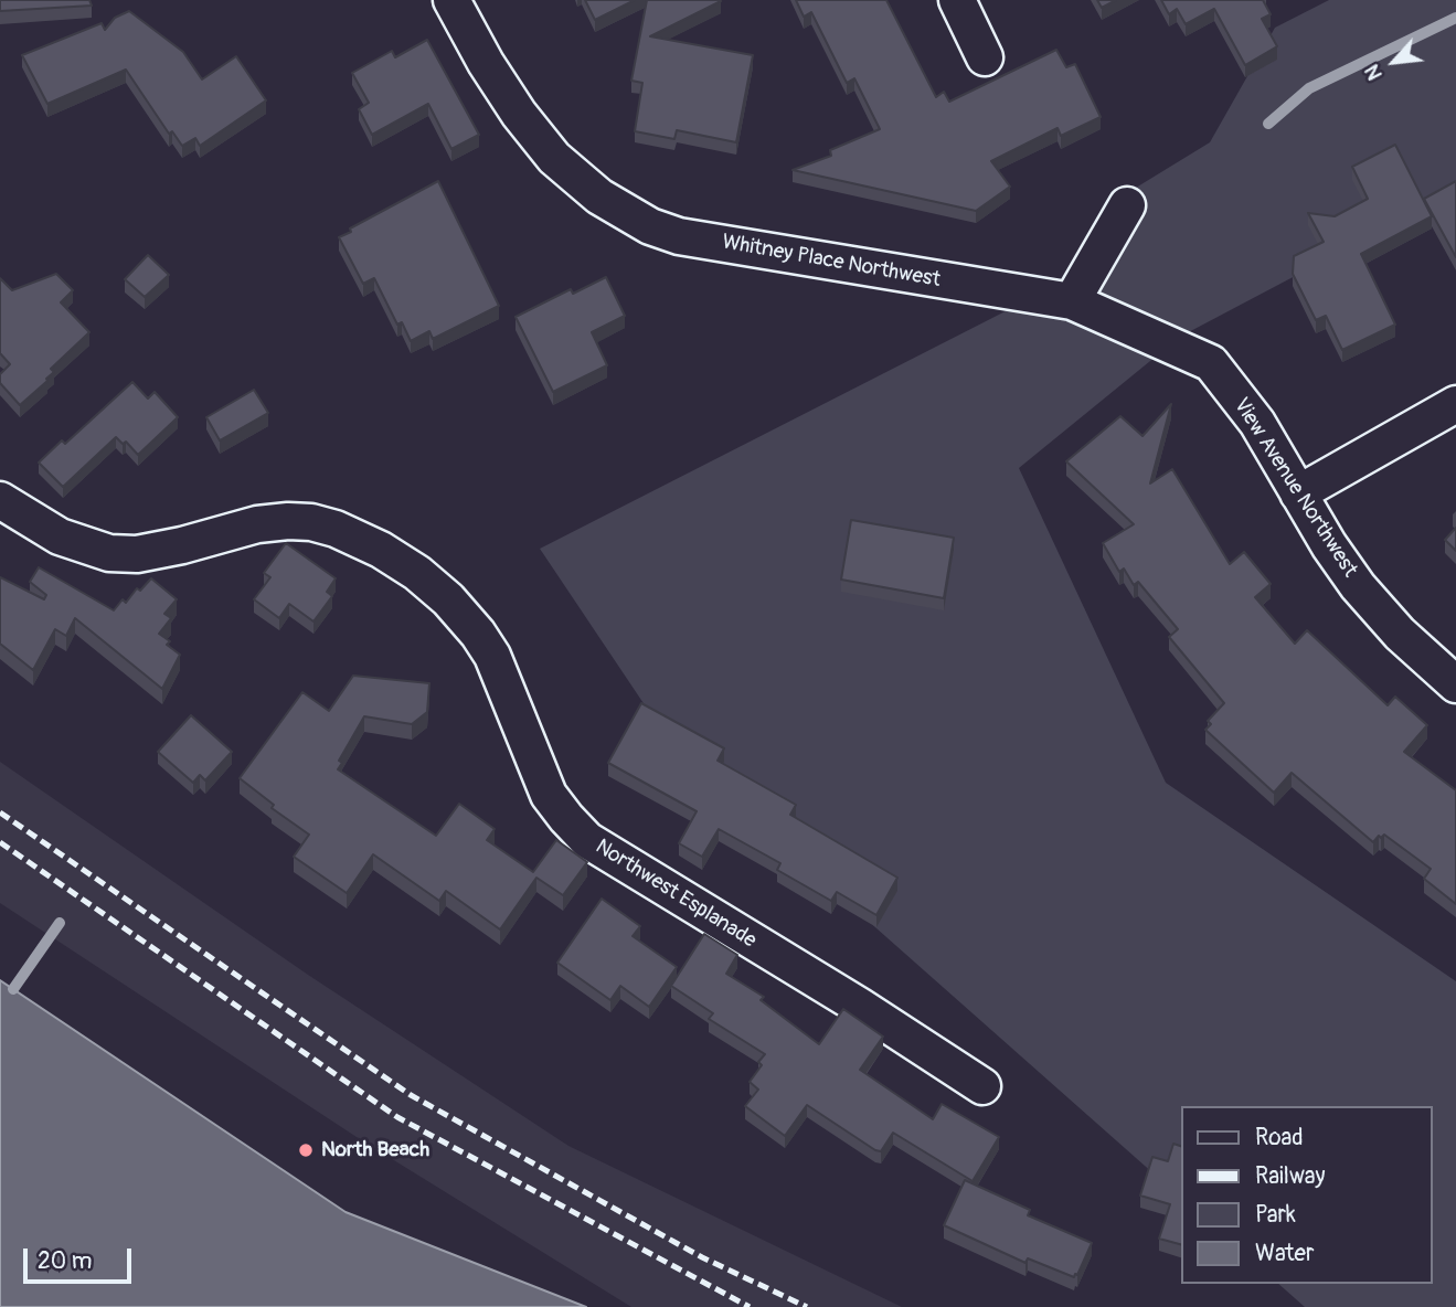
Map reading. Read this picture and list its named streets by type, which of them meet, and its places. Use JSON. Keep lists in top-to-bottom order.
{
  "streets": {
    "street": ["Whitney Place Northwest", "View Avenue Northwest", "Northwest Esplanade"]
  },
  "crossings": [
    ["Whitney Place Northwest", "View Avenue Northwest"]
  ],
  "places": ["North Beach"],
  "legend": [
    "Road",
    "Railway",
    "Park",
    "Water"
  ],
  "scale_bar": "20 m",
  "north": "bottom left"
}
